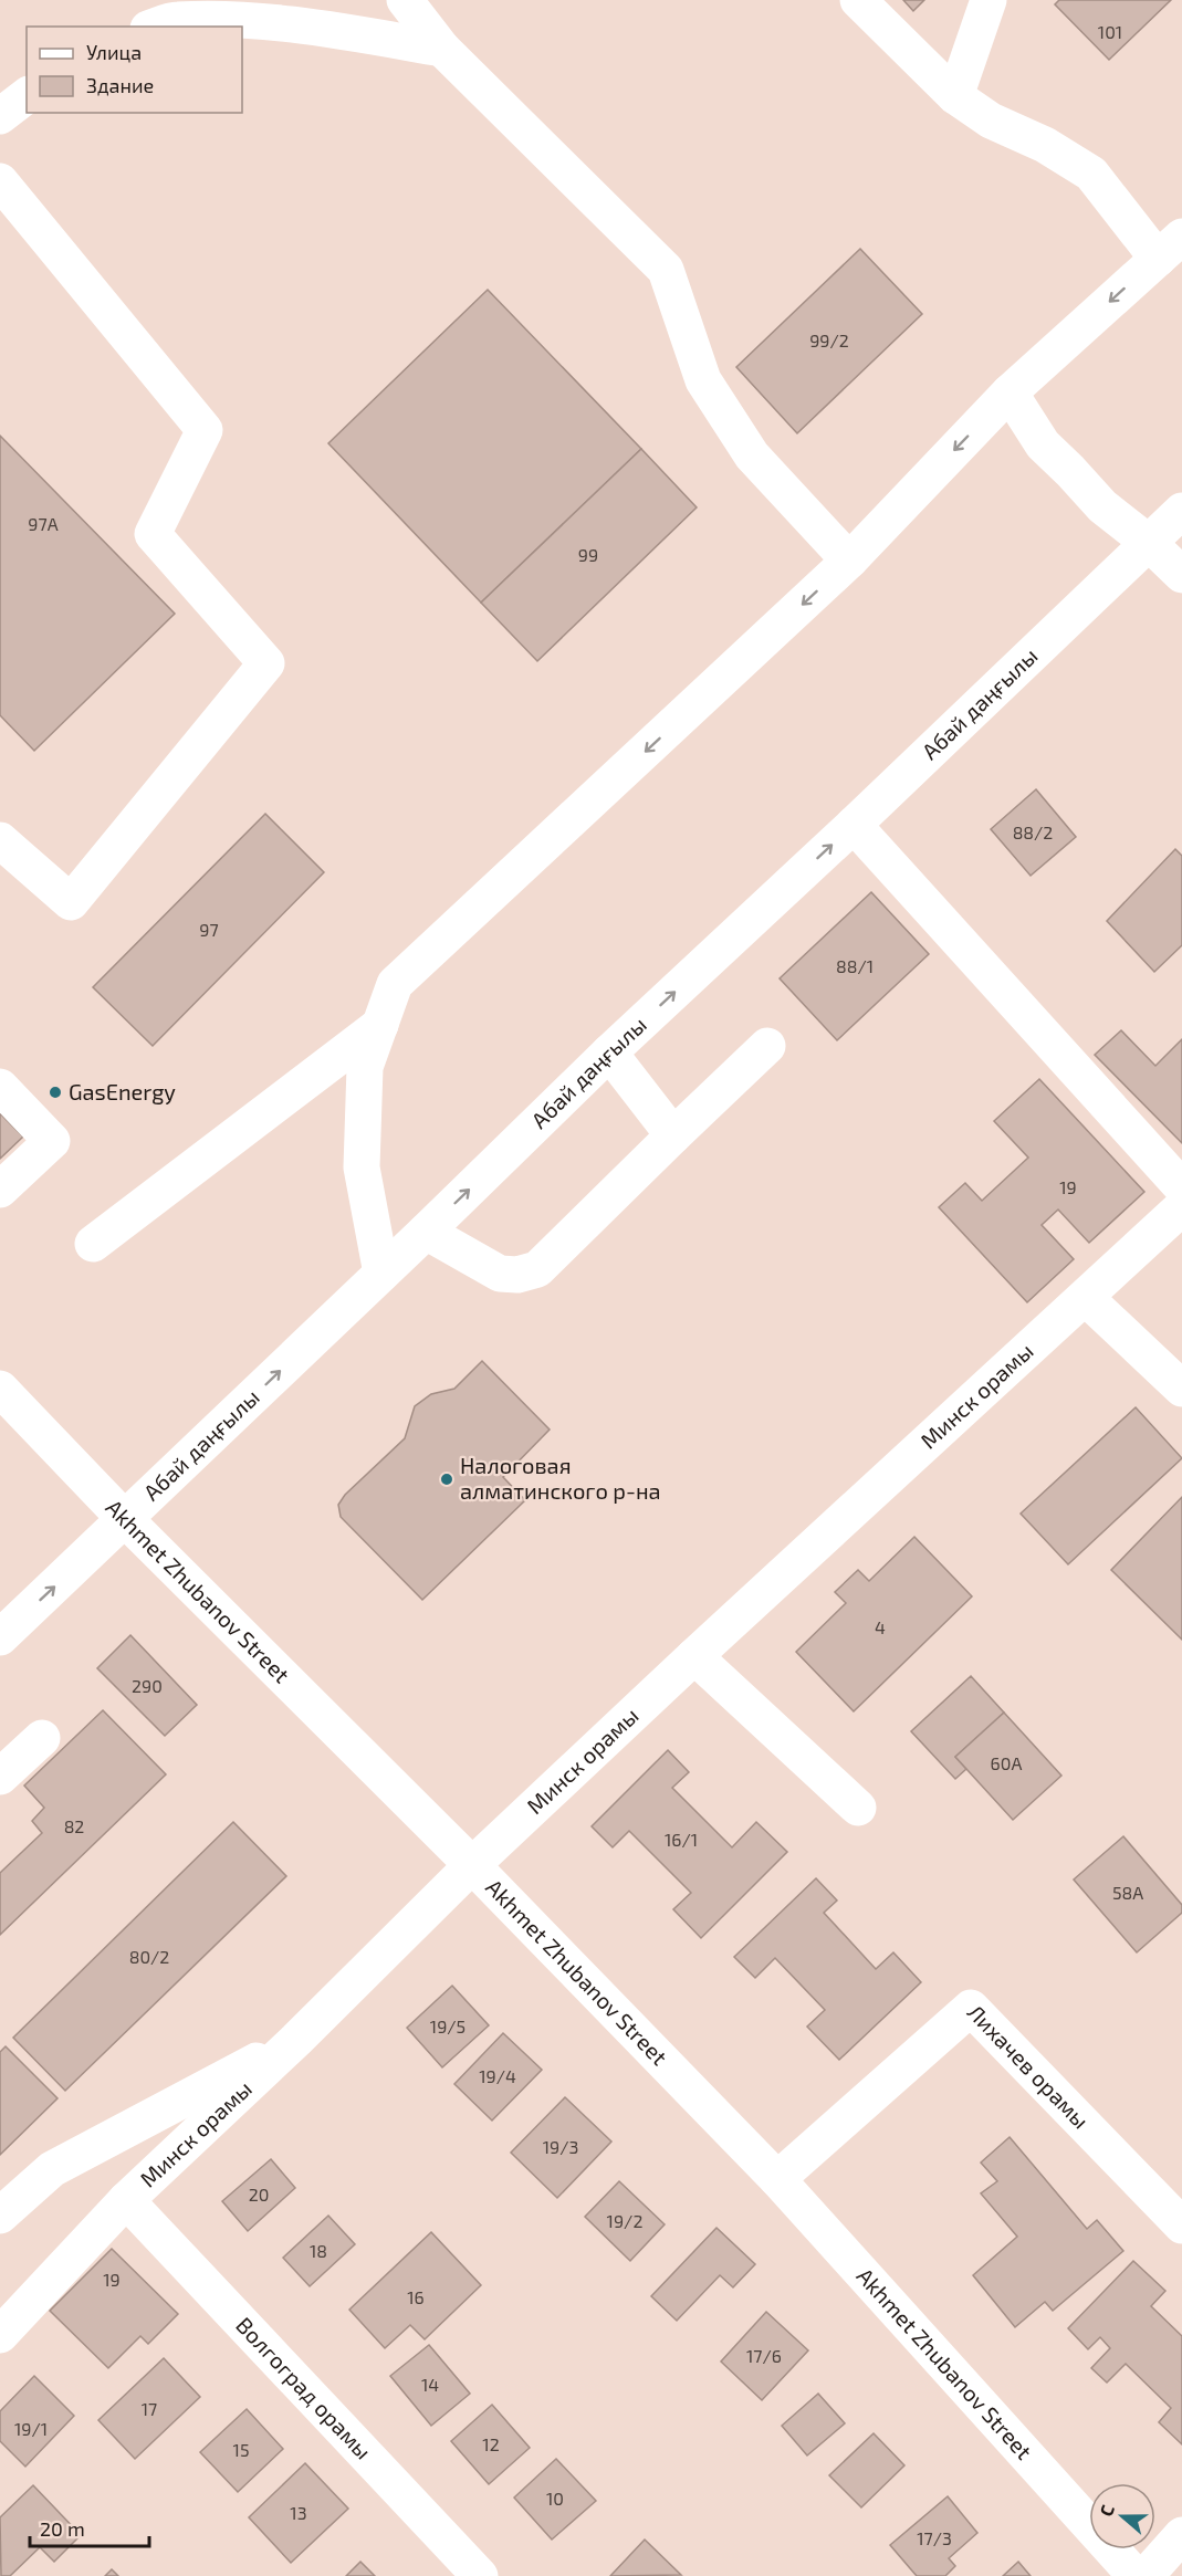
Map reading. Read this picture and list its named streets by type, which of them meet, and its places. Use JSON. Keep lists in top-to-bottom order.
{
  "streets": {
    "street": [
      "Абай даңғылы",
      "Минск орамы",
      "Akhmet Zhubanov Street",
      "Лихачев орамы",
      "Волгоград орамы"
    ]
  },
  "crossings": [
    ["Абай даңғылы", "Akhmet Zhubanov Street"],
    ["Минск орамы", "Akhmet Zhubanov Street"],
    ["Минск орамы", "Волгоград орамы"],
    ["Akhmet Zhubanov Street", "Лихачев орамы"]
  ],
  "places": ["GasEnergy", "Налоговая алматинского р-на"],
  "house_numbers": [
    "101",
    "99/2",
    "97А",
    "99",
    "88/2",
    "97",
    "88/1",
    "19",
    "4",
    "290",
    "60А",
    "82",
    "16/1",
    "58А",
    "80/2",
    "19/5",
    "19/4",
    "19/3",
    "20",
    "19/2",
    "18",
    "19",
    "16",
    "17/6",
    "14",
    "17",
    "19/1",
    "12",
    "15",
    "10",
    "13",
    "17/3"
  ],
  "legend": ["Улица", "Здание"],
  "scale_bar": "20 m",
  "north": "left"
}
